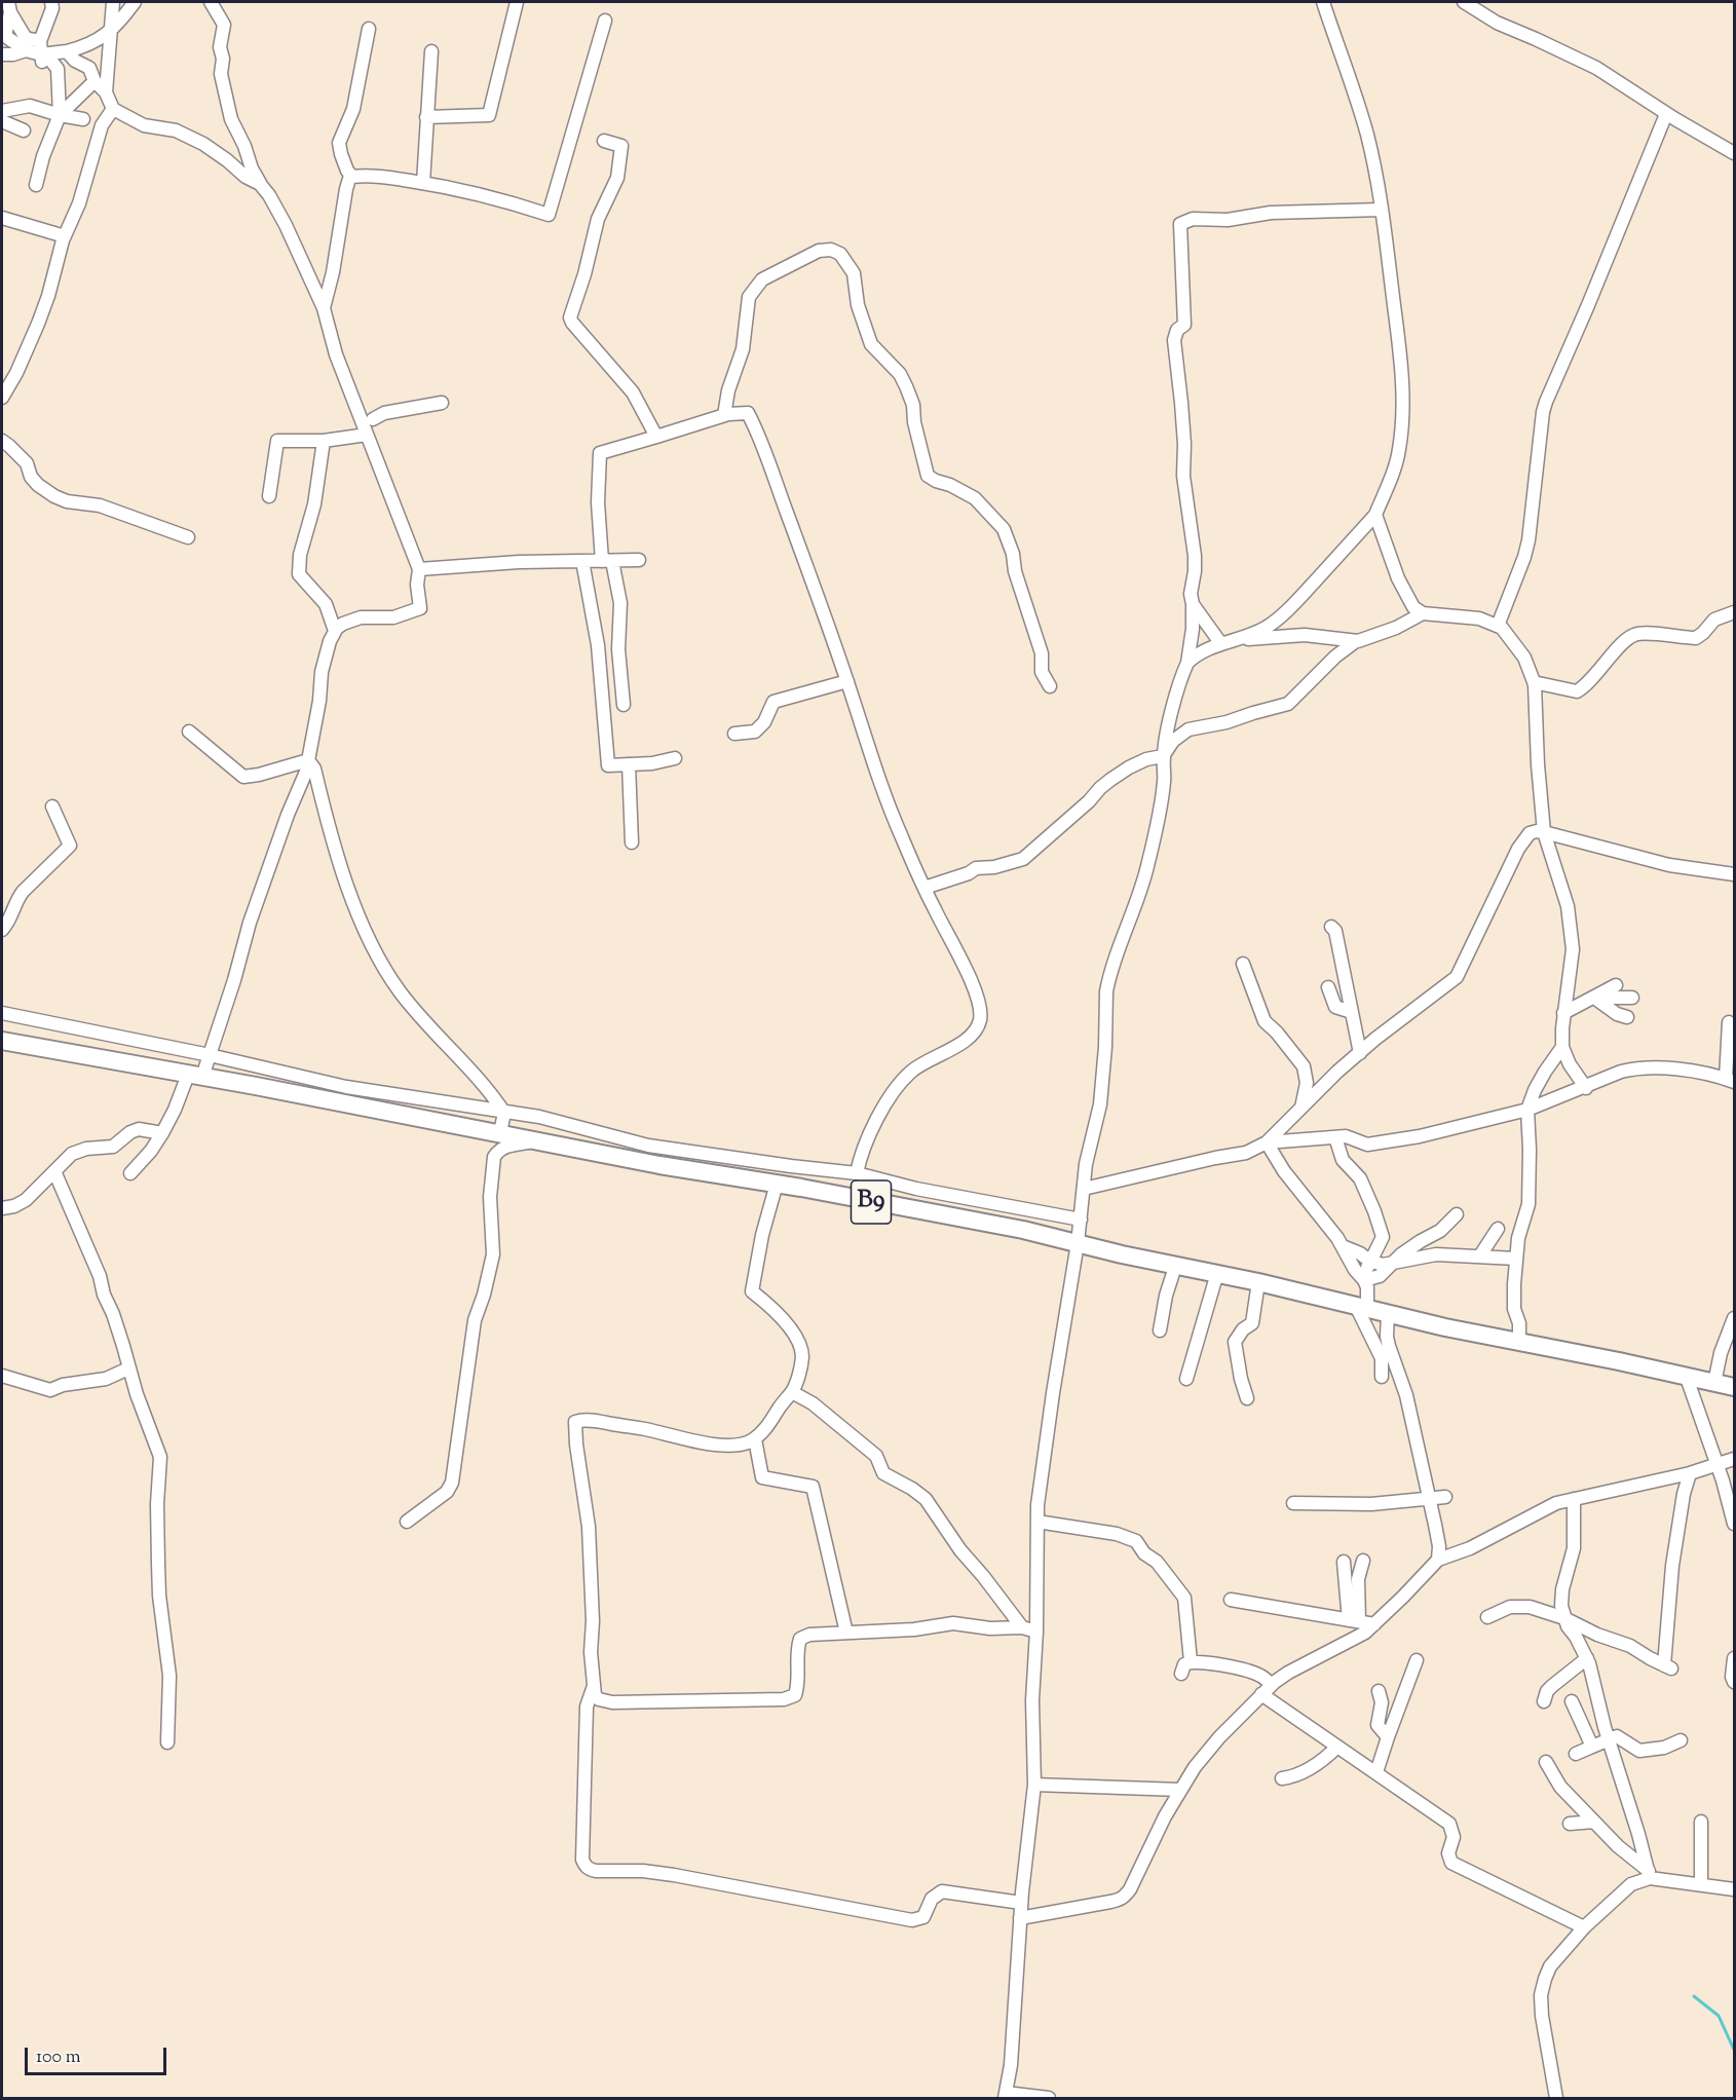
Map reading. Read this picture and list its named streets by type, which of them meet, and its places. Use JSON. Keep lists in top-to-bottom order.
{
  "streets": {
    "highway": ["B9"]
  },
  "scale_bar": "100 m"
}
